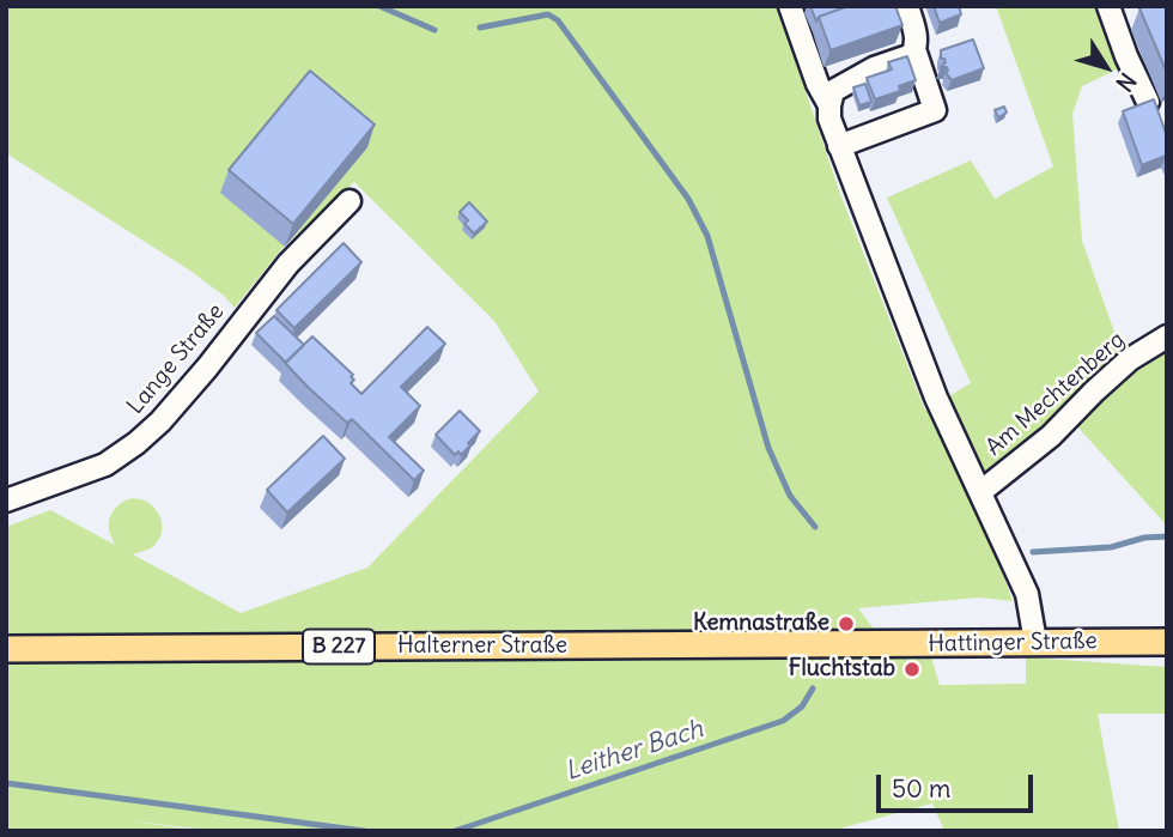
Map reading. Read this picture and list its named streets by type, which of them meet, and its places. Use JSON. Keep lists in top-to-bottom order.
{
  "streets": {
    "main road": ["Hattinger Straße", "B 227", "Halterner Straße"],
    "street": ["Lange Straße", "Am Mechtenberg"]
  },
  "crossings": [
    ["Hattinger Straße", "Halterner Straße"]
  ],
  "water": ["Leither Bach"],
  "places": ["Kemnastraße", "Fluchtstab"],
  "scale_bar": "50 m",
  "north": "bottom right"
}
